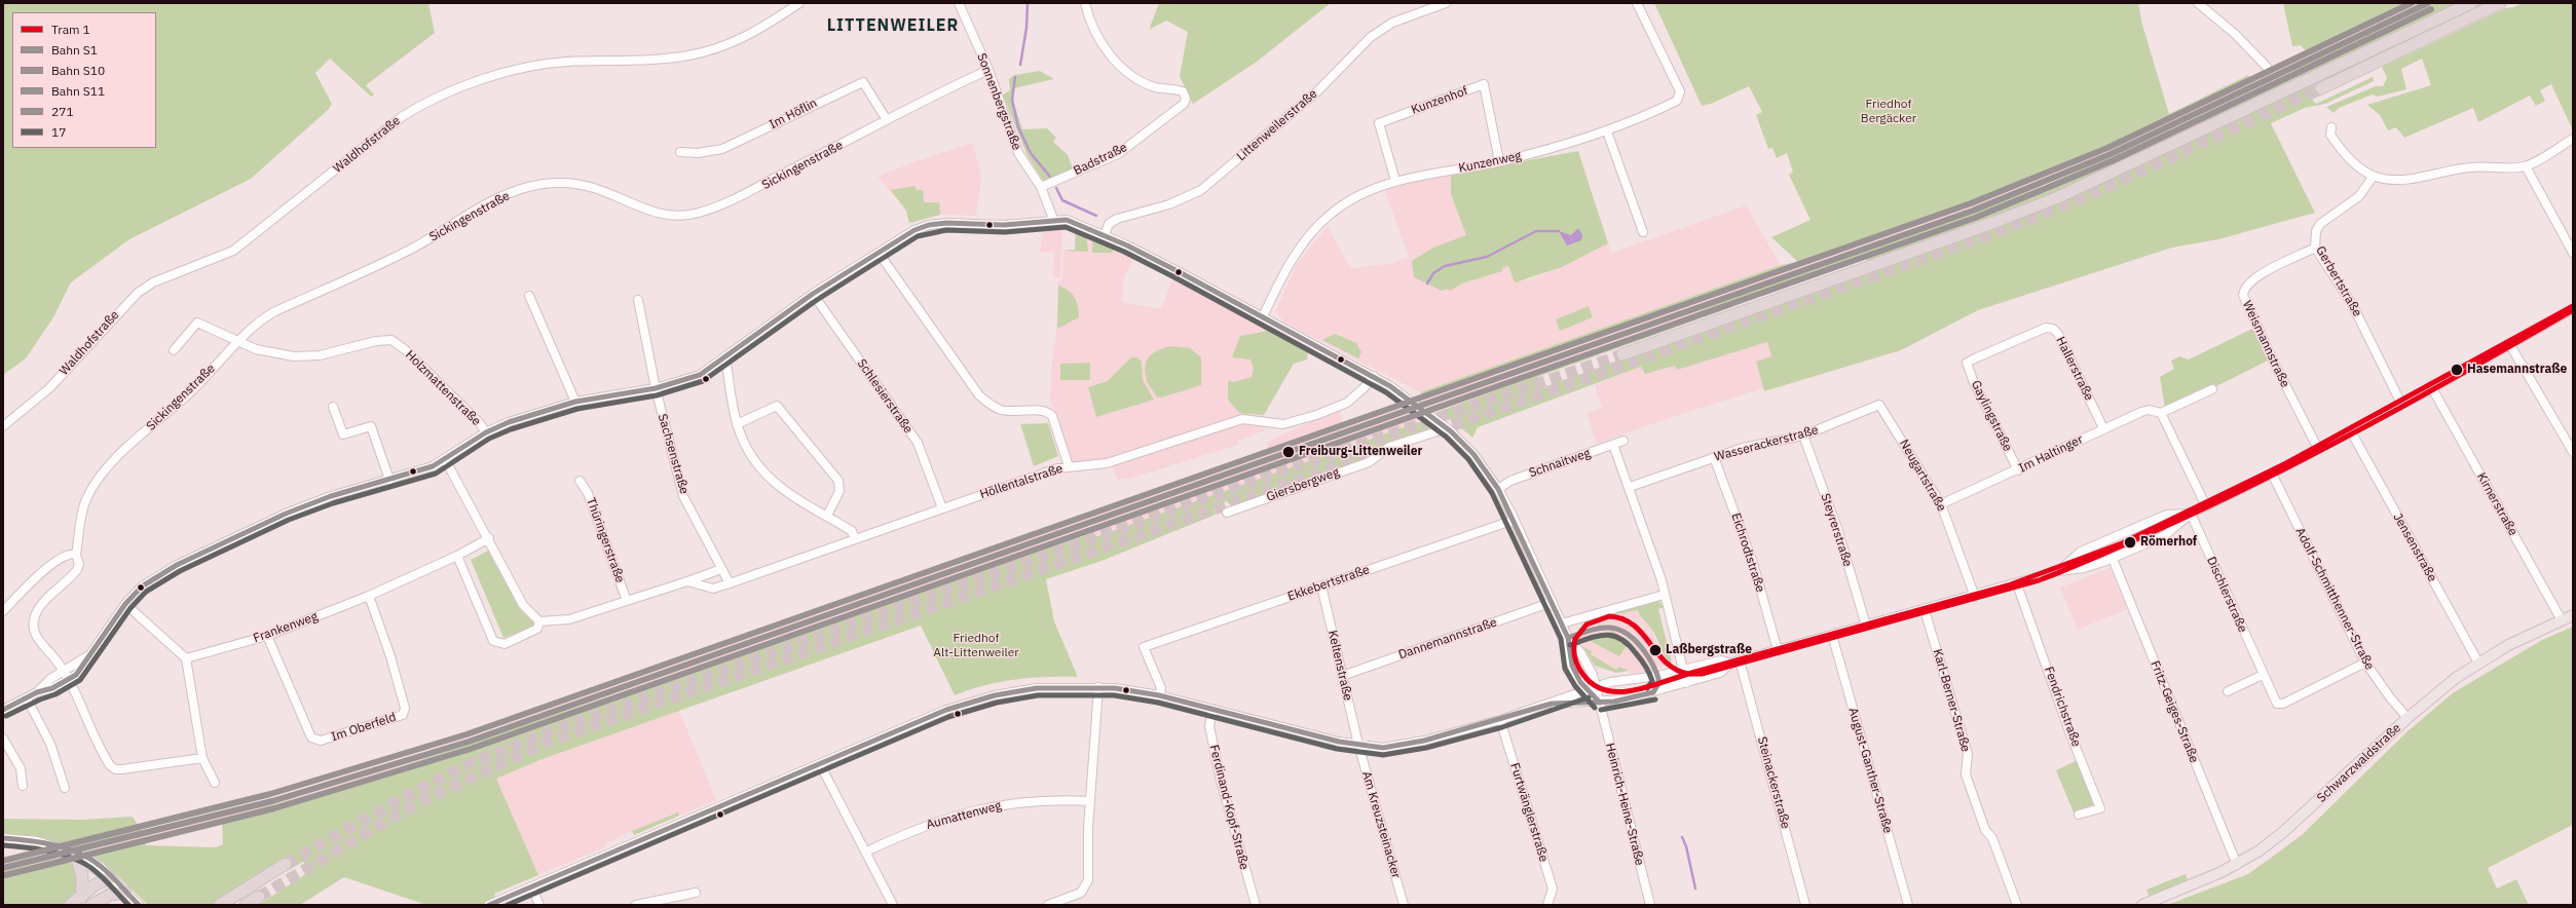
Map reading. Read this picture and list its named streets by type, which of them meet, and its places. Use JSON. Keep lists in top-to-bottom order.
{
  "streets": {
    "main road": ["Schwarzwaldstraße"],
    "street": [
      "Kunzenhof",
      "Sonnenbergstraße",
      "Im Höflin",
      "Littenweilerstraße",
      "Waldhofstraße",
      "Badstraße",
      "Kunzenweg",
      "Sickingenstraße",
      "Gerbertstraße",
      "Weismannstraße",
      "Hallerstraße",
      "Holzmattenstraße",
      "Schlesierstraße",
      "Gaylingstraße",
      "Wasserackerstraße",
      "Sachsenstraße",
      "Im Haltinger",
      "Schnaitweg",
      "Neugartstraße",
      "Höllentalstraße",
      "Giersbergweg",
      "Kirnerstraße",
      "Steyrerstraße",
      "Thüringerstraße",
      "Jensenstraße",
      "Eichrodtstraße",
      "Ekkebertstraße",
      "Dischlerstraße",
      "Adolf-Schmitthenner-Straße",
      "Frankenweg",
      "Dannemannstraße",
      "Keltenstraße",
      "Karl-Berner-Straße",
      "Fendrichstraße",
      "Fritz-Geiges-Straße",
      "Im Oberfeld",
      "August-Ganther-Straße",
      "Steinackerstraße",
      "Heinrich-Heine-Straße",
      "Ferdinand-Kopf-Straße",
      "Furtwänglerstraße",
      "Aumattenweg",
      "Am Kreuzsteinacker"
    ]
  },
  "crossings": [
    ["Kunzenhof", "Kunzenweg"],
    ["Sonnenbergstraße", "Badstraße"],
    ["Sonnenbergstraße", "Sickingenstraße"],
    ["Im Höflin", "Sickingenstraße"],
    ["Sickingenstraße", "Holzmattenstraße"],
    ["Gerbertstraße", "Weismannstraße"],
    ["Hallerstraße", "Gaylingstraße"],
    ["Hallerstraße", "Im Haltinger"],
    ["Schlesierstraße", "Höllentalstraße"],
    ["Gaylingstraße", "Im Haltinger"],
    ["Wasserackerstraße", "Neugartstraße"],
    ["Wasserackerstraße", "Steyrerstraße"],
    ["Wasserackerstraße", "Eichrodtstraße"],
    ["Sachsenstraße", "Höllentalstraße"],
    ["Im Haltinger", "Neugartstraße"],
    ["Kirnerstraße", "Schwarzwaldstraße"],
    ["Jensenstraße", "Schwarzwaldstraße"],
    ["Ekkebertstraße", "Keltenstraße"],
    ["Dischlerstraße", "Adolf-Schmitthenner-Straße"],
    ["Adolf-Schmitthenner-Straße", "Schwarzwaldstraße"],
    ["Frankenweg", "Im Oberfeld"],
    ["Dannemannstraße", "Keltenstraße"],
    ["Keltenstraße", "Am Kreuzsteinacker"],
    ["Fritz-Geiges-Straße", "Schwarzwaldstraße"]
  ],
  "districts": ["LITTENWEILER"],
  "parks": ["Friedhof Bergäcker", "Friedhof Alt-Littenweiler"],
  "places": [
    "Hasemannstraße",
    "Freiburg-Littenweiler",
    "Römerhof",
    "Laßbergstraße"
  ],
  "lines": [
    "rail line S1",
    "rail line S11",
    "rail line S10",
    "transit line 271",
    "transit line 17",
    "tram line 1"
  ],
  "legend": [
    "Tram 1",
    "Bahn S1",
    "Bahn S10",
    "Bahn S11",
    "271",
    "17"
  ]
}
